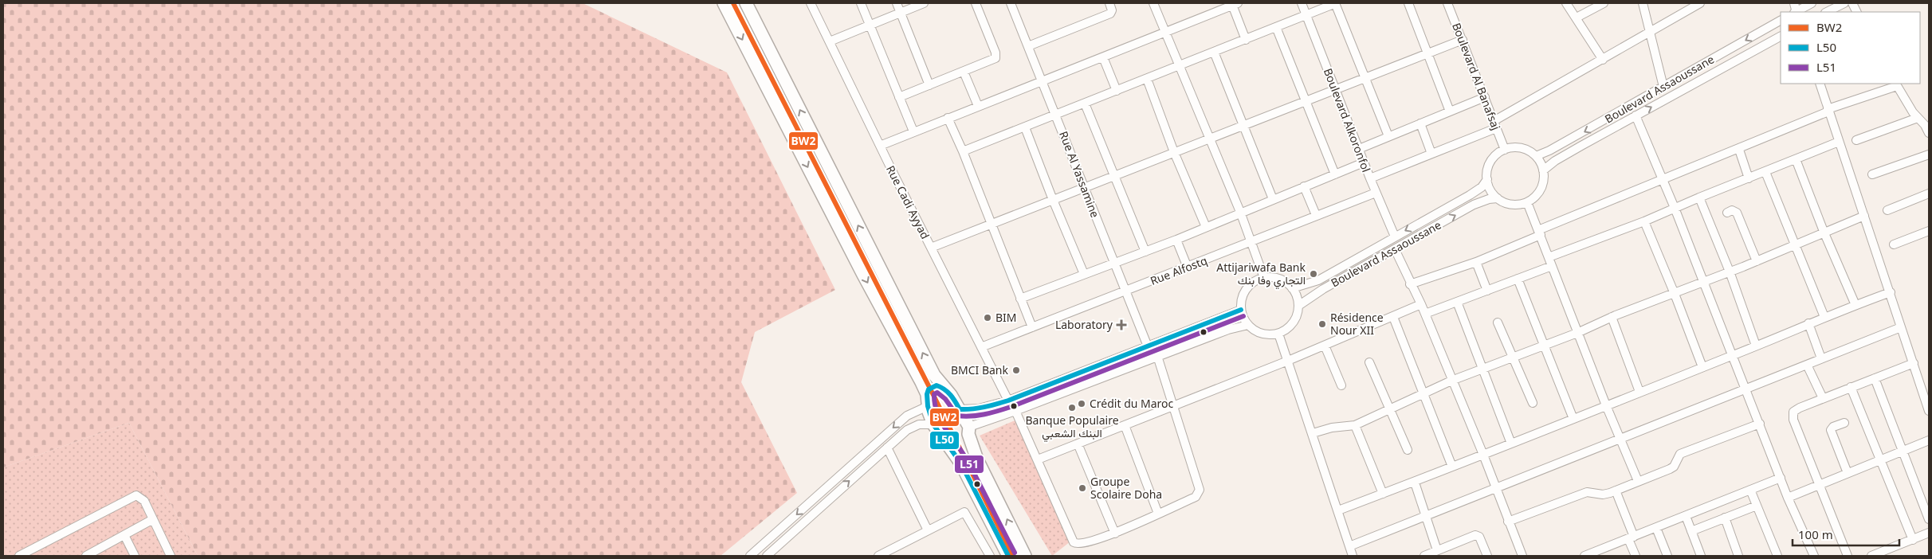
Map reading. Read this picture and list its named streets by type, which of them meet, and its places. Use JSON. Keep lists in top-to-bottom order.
{
  "streets": {
    "street": [
      "Boulevard Al Banafsaj",
      "Boulevard Assaoussane",
      "Boulevard Alkoronfol",
      "Rue Al Yassamine",
      "Rue Cadi Ayyad",
      "Rue Alfostq"
    ]
  },
  "crossings": [
    ["Boulevard Al Banafsaj", "Boulevard Assaoussane"],
    ["Boulevard Assaoussane", "Boulevard Alkoronfol"],
    ["Boulevard Alkoronfol", "Rue Alfostq"],
    ["Rue Al Yassamine", "Rue Alfostq"],
    ["Rue Cadi Ayyad", "Rue Alfostq"]
  ],
  "places": {
    "other": [
      "Attijariwafa Bank التجاري وفا بنك",
      "BIM",
      "Résidence Nour XII",
      "BMCI Bank",
      "Crédit du Maroc",
      "Banque Populaire البنك الشعبي",
      "Groupe Scolaire Doha"
    ],
    "health": ["Laboratory"]
  },
  "lines": ["transit line BW2", "transit line L50", "transit line L51"],
  "legend": ["BW2", "L50", "L51"],
  "scale_bar": "100 m"
}
